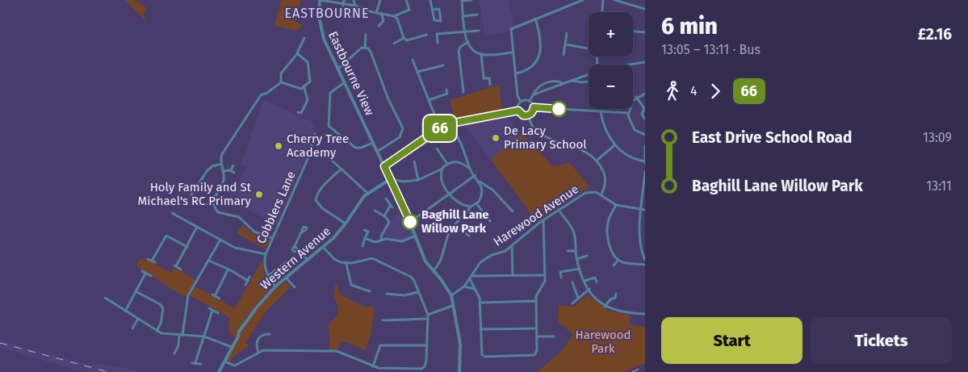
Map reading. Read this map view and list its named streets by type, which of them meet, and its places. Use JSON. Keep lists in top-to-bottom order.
{
  "streets": {
    "street": [
      "Eastbourne View",
      "Cobblers Lane",
      "Harewood Avenue",
      "Western Avenue"
    ]
  },
  "crossings": [
    ["Eastbourne View", "Harewood Avenue"],
    ["Eastbourne View", "Western Avenue"],
    ["Cobblers Lane", "Western Avenue"]
  ],
  "districts": ["EASTBOURNE"],
  "parks": ["Harewood Park"],
  "places": [
    "De Lacy Primary School",
    "Cherry Tree Academy",
    "Holy Family and St Michael's RC Primary",
    "Baghill Lane Willow Park"
  ],
  "lines": ["bus line 66"],
  "page": {
    "on_map": "66",
    "heading": ["6 min", "13:05 – 13:11 · Bus", "£2.16"],
    "map_buttons": ["+", "−"],
    "legs": ["4", "66"],
    "list": [
      {
        "name": "East Drive School Road",
        "value": "13:09"
      },
      {
        "name": "Baghill Lane Willow Park",
        "value": "13:11"
      }
    ],
    "buttons": ["Start", "Tickets"]
  }
}
